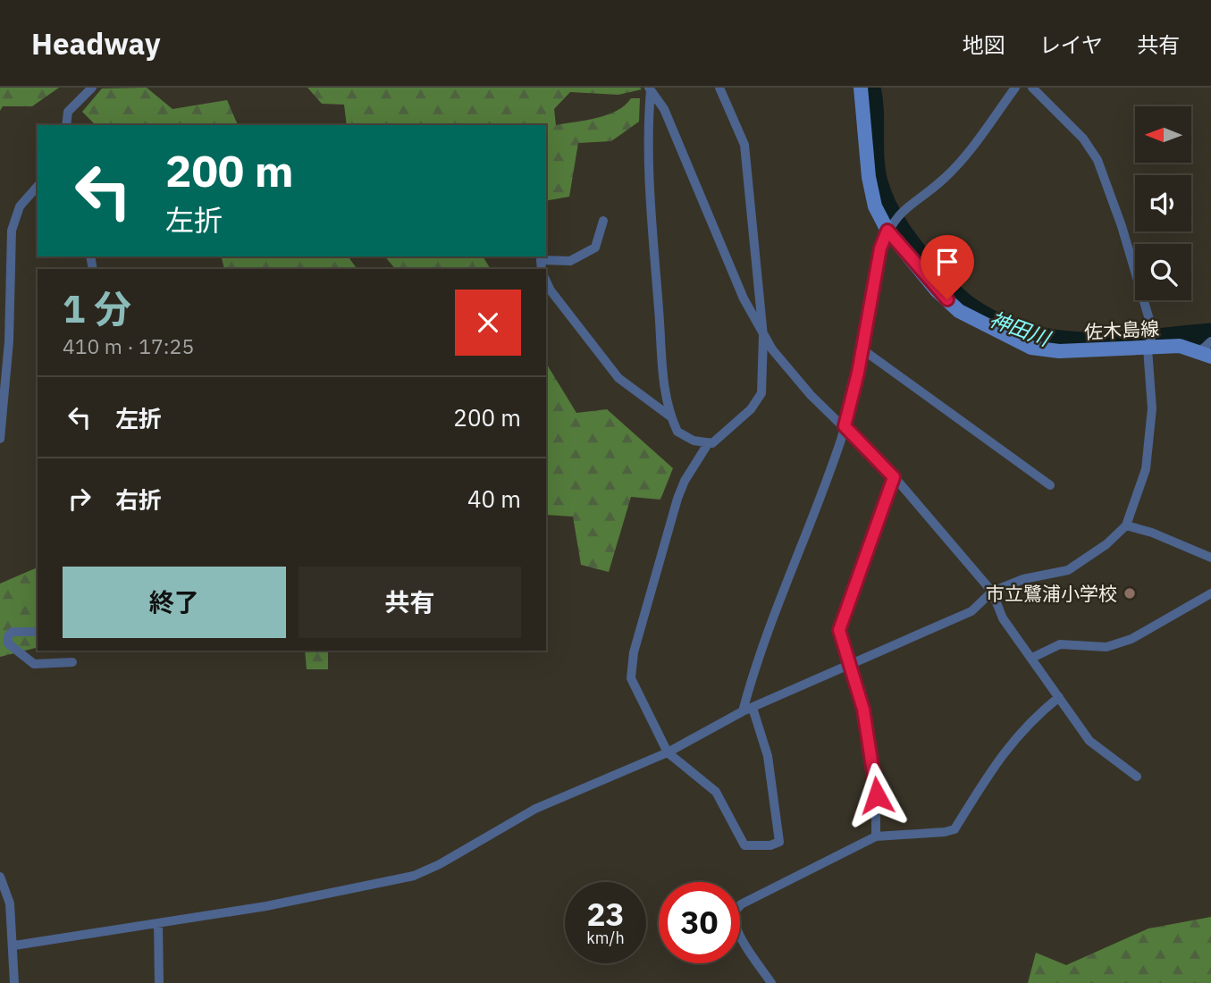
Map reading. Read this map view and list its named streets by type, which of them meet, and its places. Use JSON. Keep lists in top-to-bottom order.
{
  "streets": {
    "main road": ["佐木島線"]
  },
  "water": ["神田川"],
  "places": ["市立鷺浦小学校"],
  "north": "left",
  "page": {
    "header": "Headway",
    "nav": ["地図", "レイヤ", "共有"],
    "turn": ["200 m", "左折"],
    "heading": ["1 分", "410 m · 17:25"],
    "list": [
      {
        "name": "左折",
        "value": "200 m"
      },
      {
        "name": "右折",
        "value": "40 m"
      }
    ],
    "buttons": ["終了", "共有"],
    "speed": "23 km/h",
    "limit": "30"
  }
}
